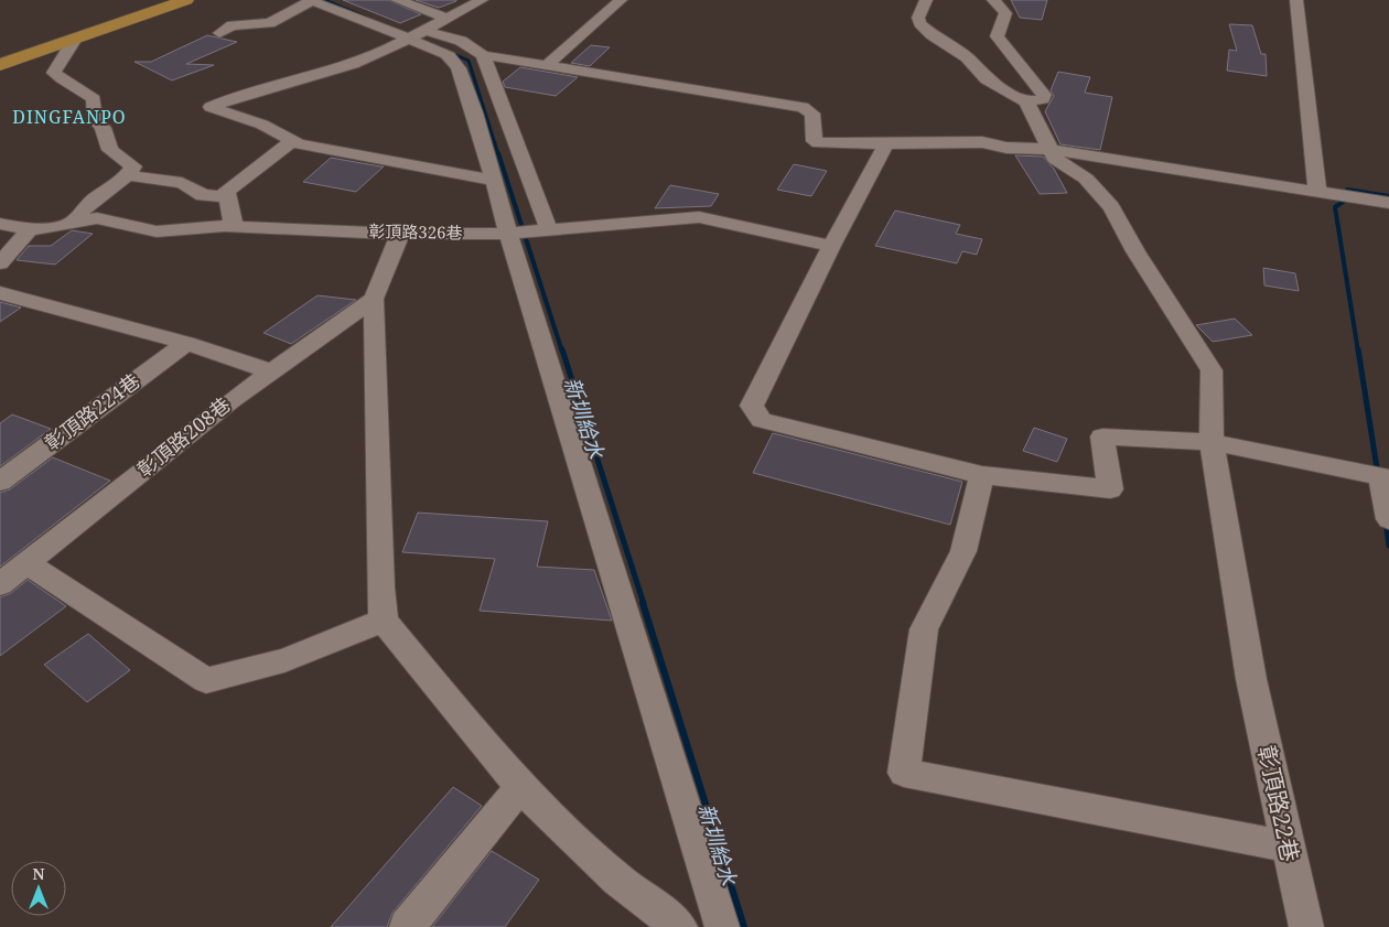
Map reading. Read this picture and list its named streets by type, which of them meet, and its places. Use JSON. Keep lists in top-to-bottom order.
{
  "streets": {
    "street": [
      "彰頂路326巷",
      "彰頂路224巷",
      "彰頂路208巷",
      "彰頂路22巷"
    ]
  },
  "districts": ["DINGFANPO"],
  "water": ["新圳給水"],
  "north": "top"
}
